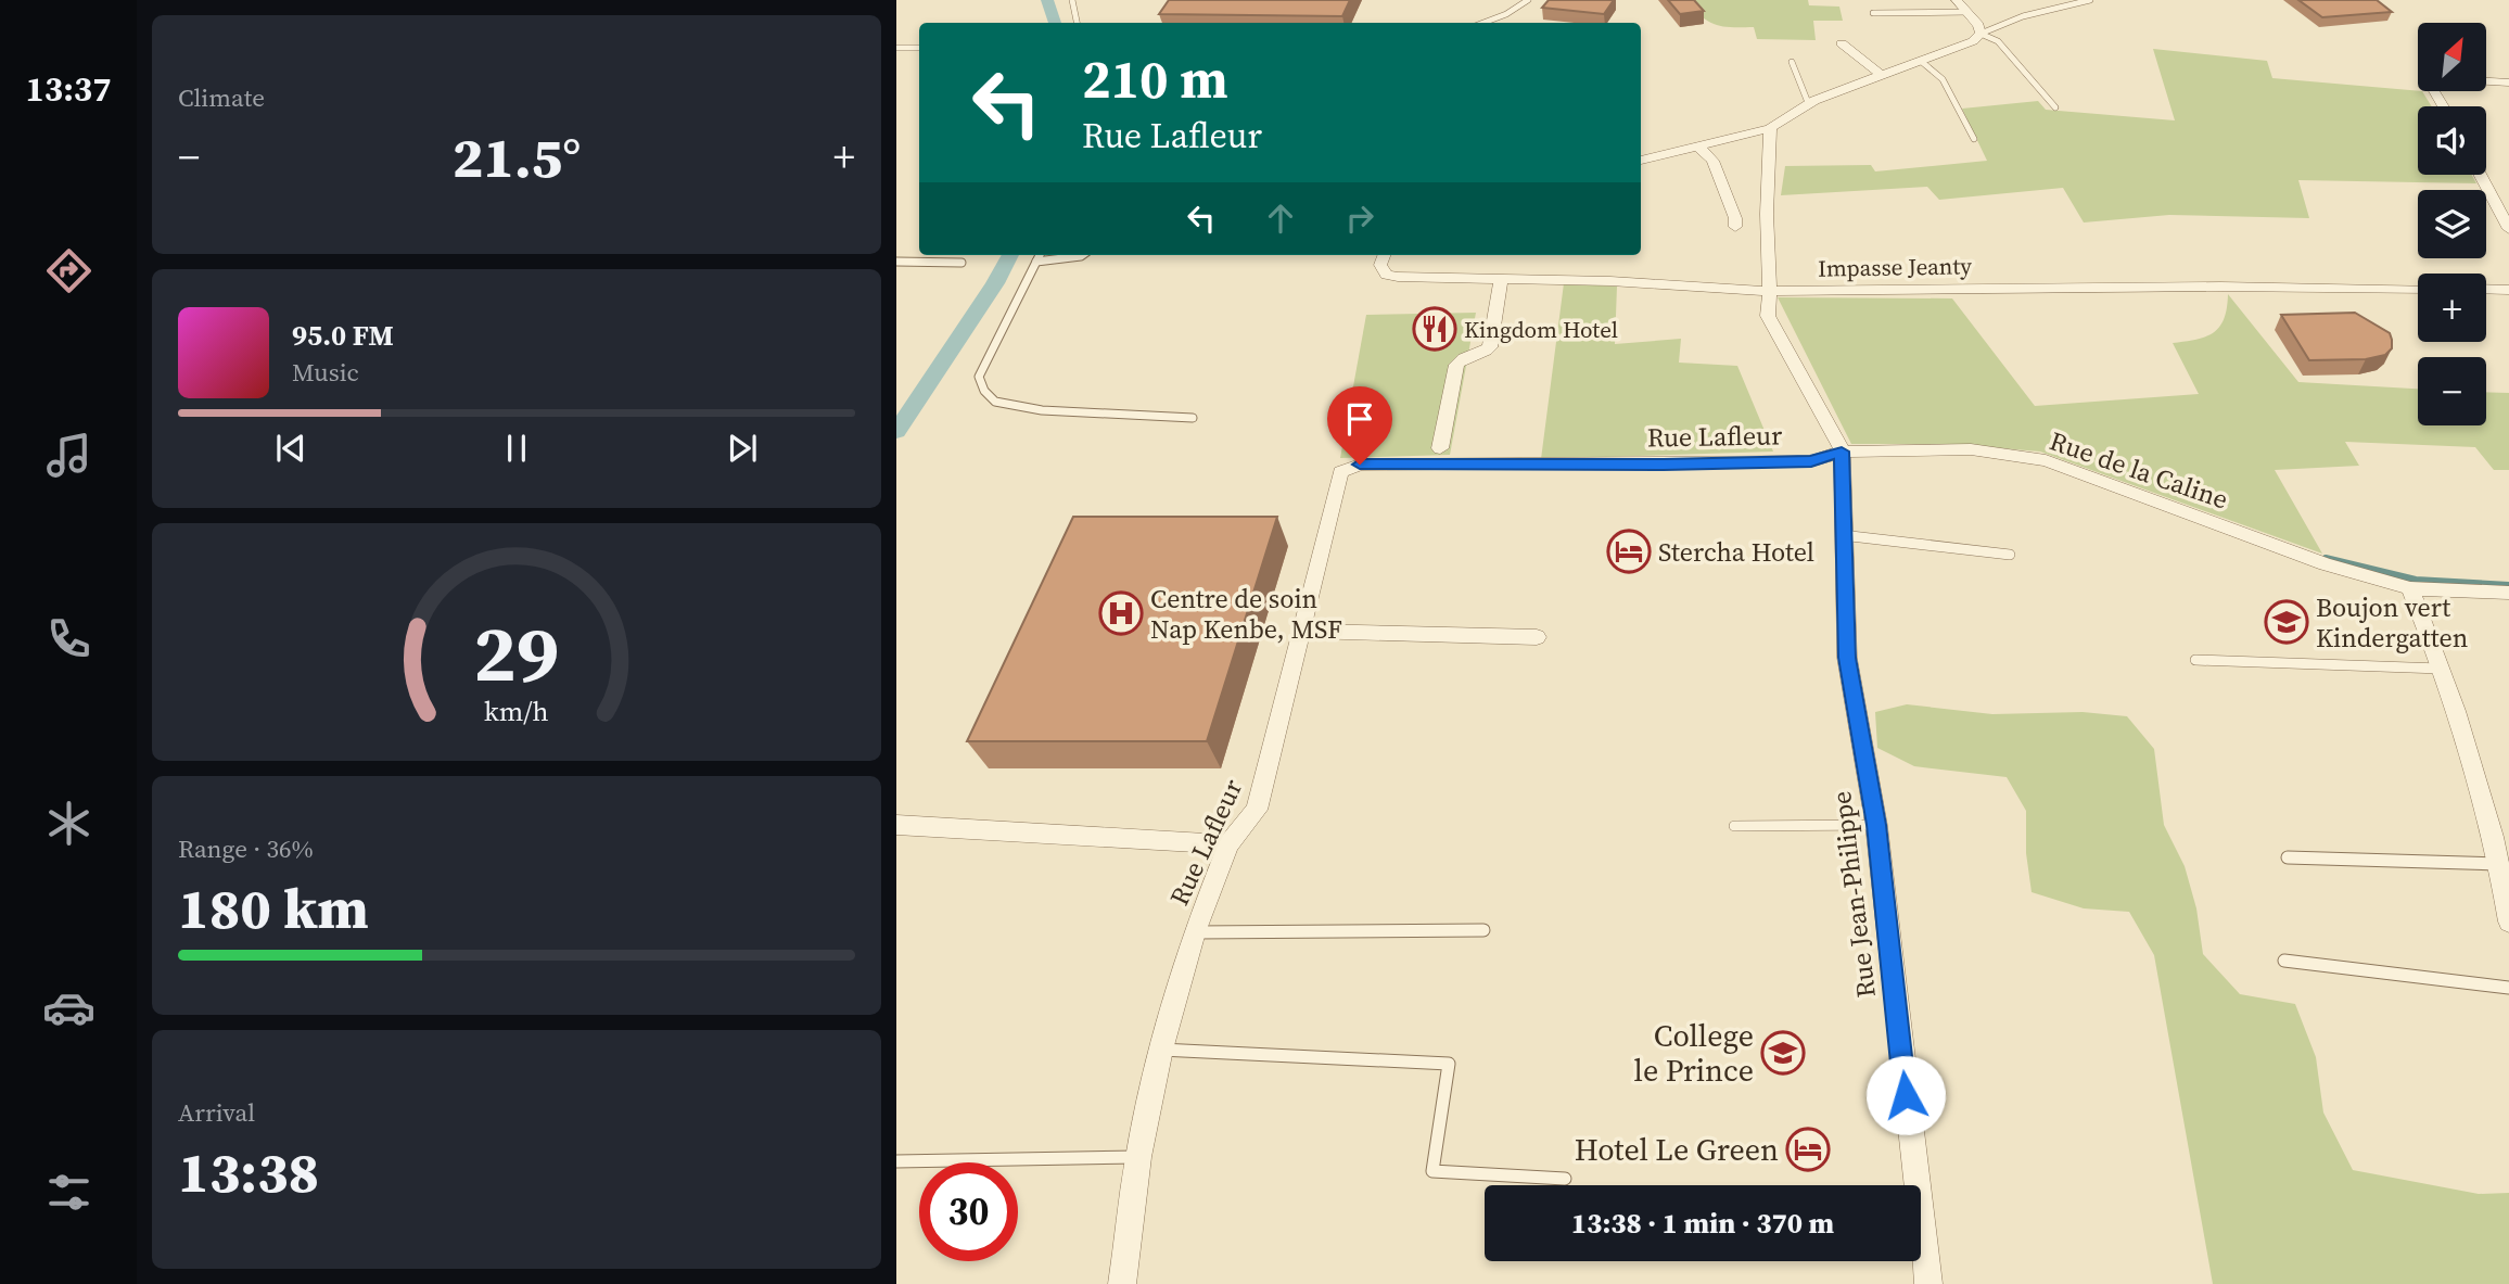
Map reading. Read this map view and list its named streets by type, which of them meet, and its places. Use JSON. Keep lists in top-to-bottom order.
{
  "streets": {
    "street": [
      "Impasse Jeanty",
      "Rue Lafleur",
      "Rue de la Caline",
      "Rue Jean-Philippe"
    ]
  },
  "crossings": [
    ["Rue Lafleur", "Rue de la Caline"],
    ["Rue Lafleur", "Rue Jean-Philippe"],
    ["Rue de la Caline", "Rue Jean-Philippe"]
  ],
  "places": {
    "restaurant": ["Kingdom Hotel"],
    "hotel": ["Stercha Hotel", "Hotel Le Green"],
    "hospital": ["Centre de soin Nap Kenbe, MSF"],
    "school or university": ["Boujon vert Kindergatten", "College le Prince"]
  },
  "north": "top right",
  "page": {
    "tabs": "13:37",
    "tile": [
      "Climate",
      ["Range · 36%", "180 km"],
      ["Arrival", "13:38"]
    ],
    "map_buttons": ["+", "−"],
    "turn": ["210 m", "Rue Lafleur"],
    "heat": ["−", "21.5°", "+"],
    "song": ["95.0 FM", "Music"],
    "limit": "30",
    "trip": "13:38 · 1 min · 370 m",
    "gauge": ["29", "km/h"]
  }
}
